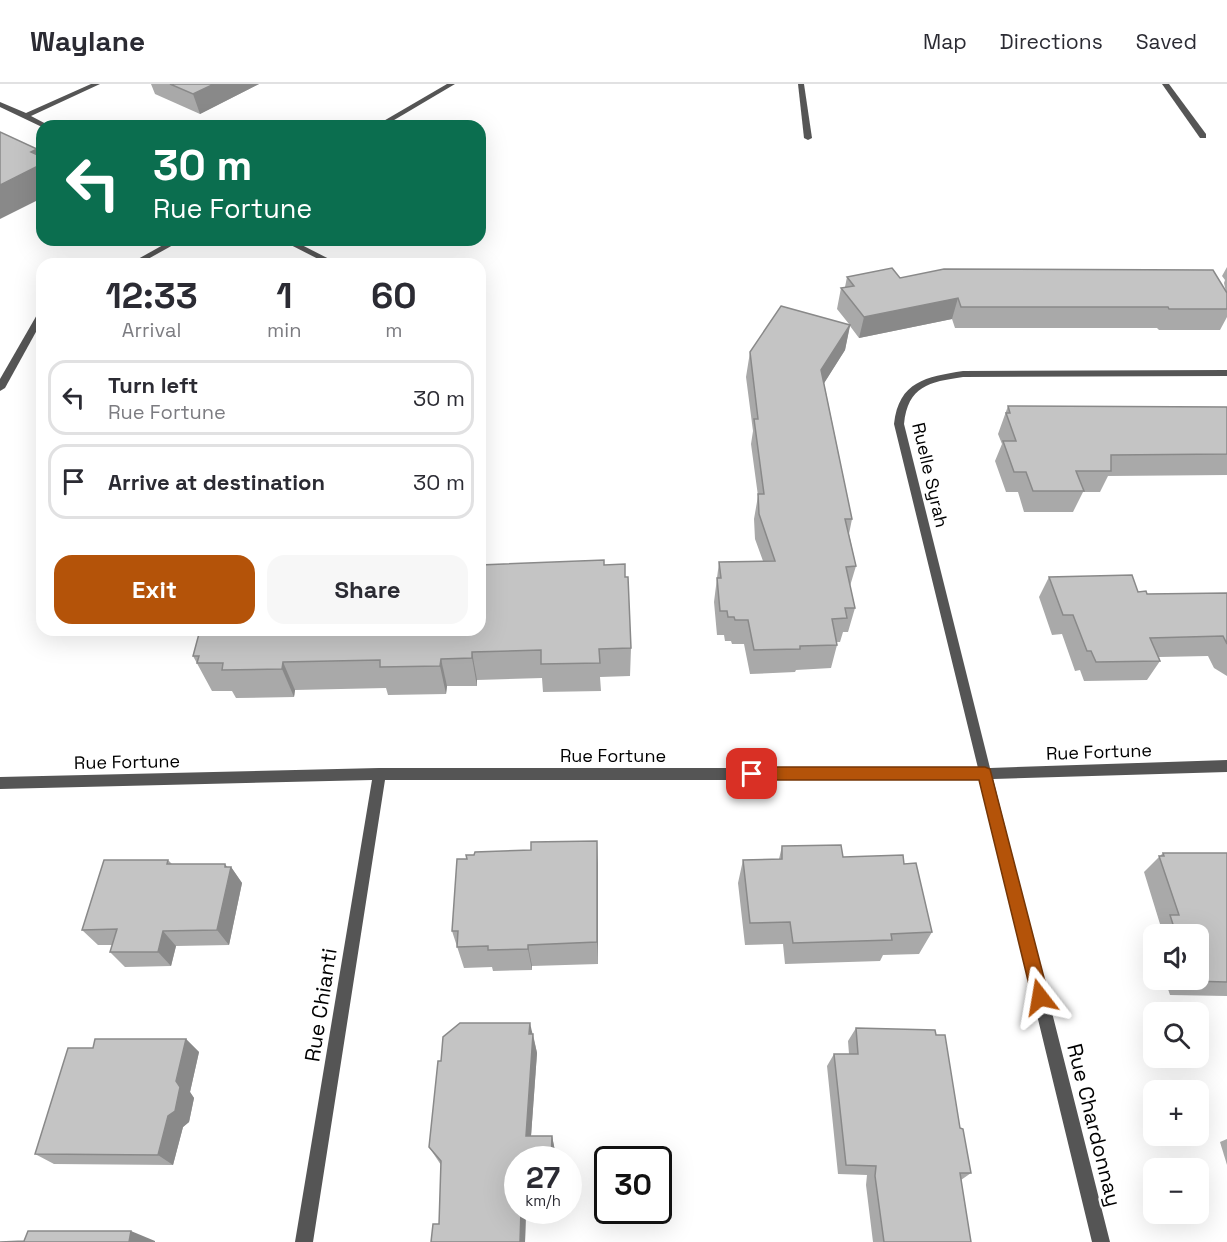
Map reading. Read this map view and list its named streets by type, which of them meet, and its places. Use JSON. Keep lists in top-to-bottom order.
{
  "streets": {
    "street": [
      "Ruelle Syrah",
      "Rue Fortune",
      "Rue Chianti",
      "Rue Chardonnay"
    ]
  },
  "crossings": [
    ["Ruelle Syrah", "Rue Fortune"],
    ["Ruelle Syrah", "Rue Chardonnay"],
    ["Rue Fortune", "Rue Chianti"],
    ["Rue Fortune", "Rue Chardonnay"]
  ],
  "page": {
    "header": "Waylane",
    "nav": ["Map", "Directions", "Saved"],
    "turn": ["30 m", "Rue Fortune"],
    "eta": [
      "12:33",
      "Arrival",
      "1",
      "min",
      "60",
      "m"
    ],
    "list": [
      {
        "name": "Turn left",
        "note": "Rue Fortune",
        "value": "30 m"
      },
      {
        "name": "Arrive at destination",
        "value": "30 m"
      }
    ],
    "buttons": ["Exit", "Share"],
    "map_buttons": ["+", "−"],
    "speed": "27 km/h",
    "limit": "30"
  }
}
